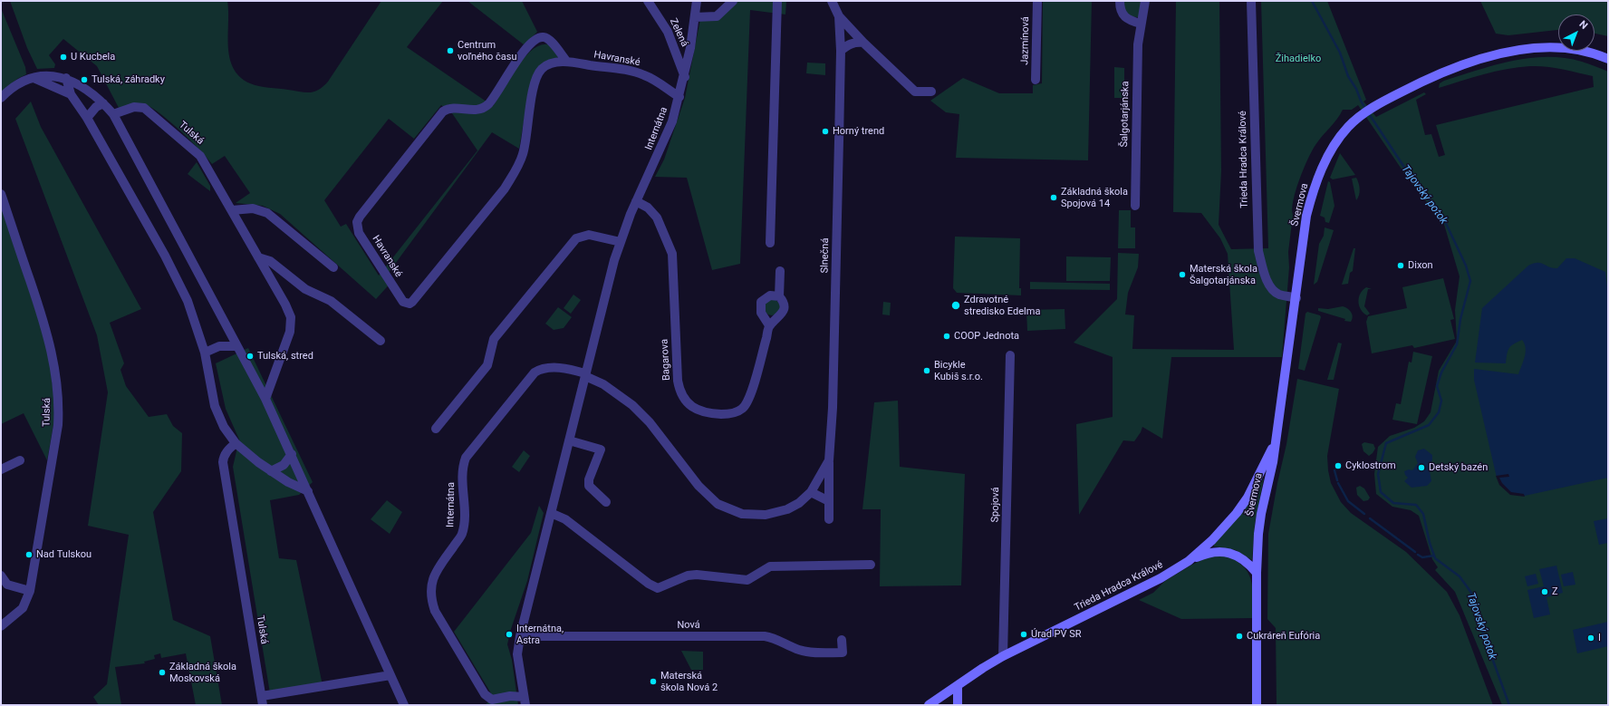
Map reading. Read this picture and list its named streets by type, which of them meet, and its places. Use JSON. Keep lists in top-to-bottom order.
{
  "streets": {
    "street": [
      "Zelená",
      "Jazmínová",
      "Havranské",
      "Šalgotarjánska",
      "Internátna",
      "Tulská",
      "Trieda Hradca Králové",
      "Švermova",
      "Slnečná",
      "Bagarova",
      "Spojová",
      "Nová"
    ]
  },
  "crossings": [
    ["Zelená", "Internátna"],
    ["Havranské", "Internátna"],
    ["Internátna", "Slnečná"],
    ["Internátna", "Bagarova"],
    ["Internátna", "Nová"],
    ["Trieda Hradca Králové", "Švermova"],
    ["Trieda Hradca Králové", "Spojová"]
  ],
  "water": ["Tajovský potok"],
  "parks": ["Žihadielko"],
  "places": [
    "Centrum voľného času",
    "U Kucbela",
    "Tulská, záhradky",
    "Horný trend",
    "Základná škola Spojová 14",
    "Dixon",
    "Materská škola Šalgotarjánska",
    "Zdravotné stredisko Edelma",
    "COOP Jednota",
    "Tulská, stred",
    "Bicykle Kubiš s.r.o.",
    "Cyklostrom",
    "Detský bazén",
    "Nad Tulskou",
    "Z",
    "Internátna, Astra",
    "Úrad PV SR",
    "Cukráreň Eufória",
    "I",
    "Základná škola Moskovská",
    "Materská škola Nová 2"
  ],
  "north": "top right"
}
